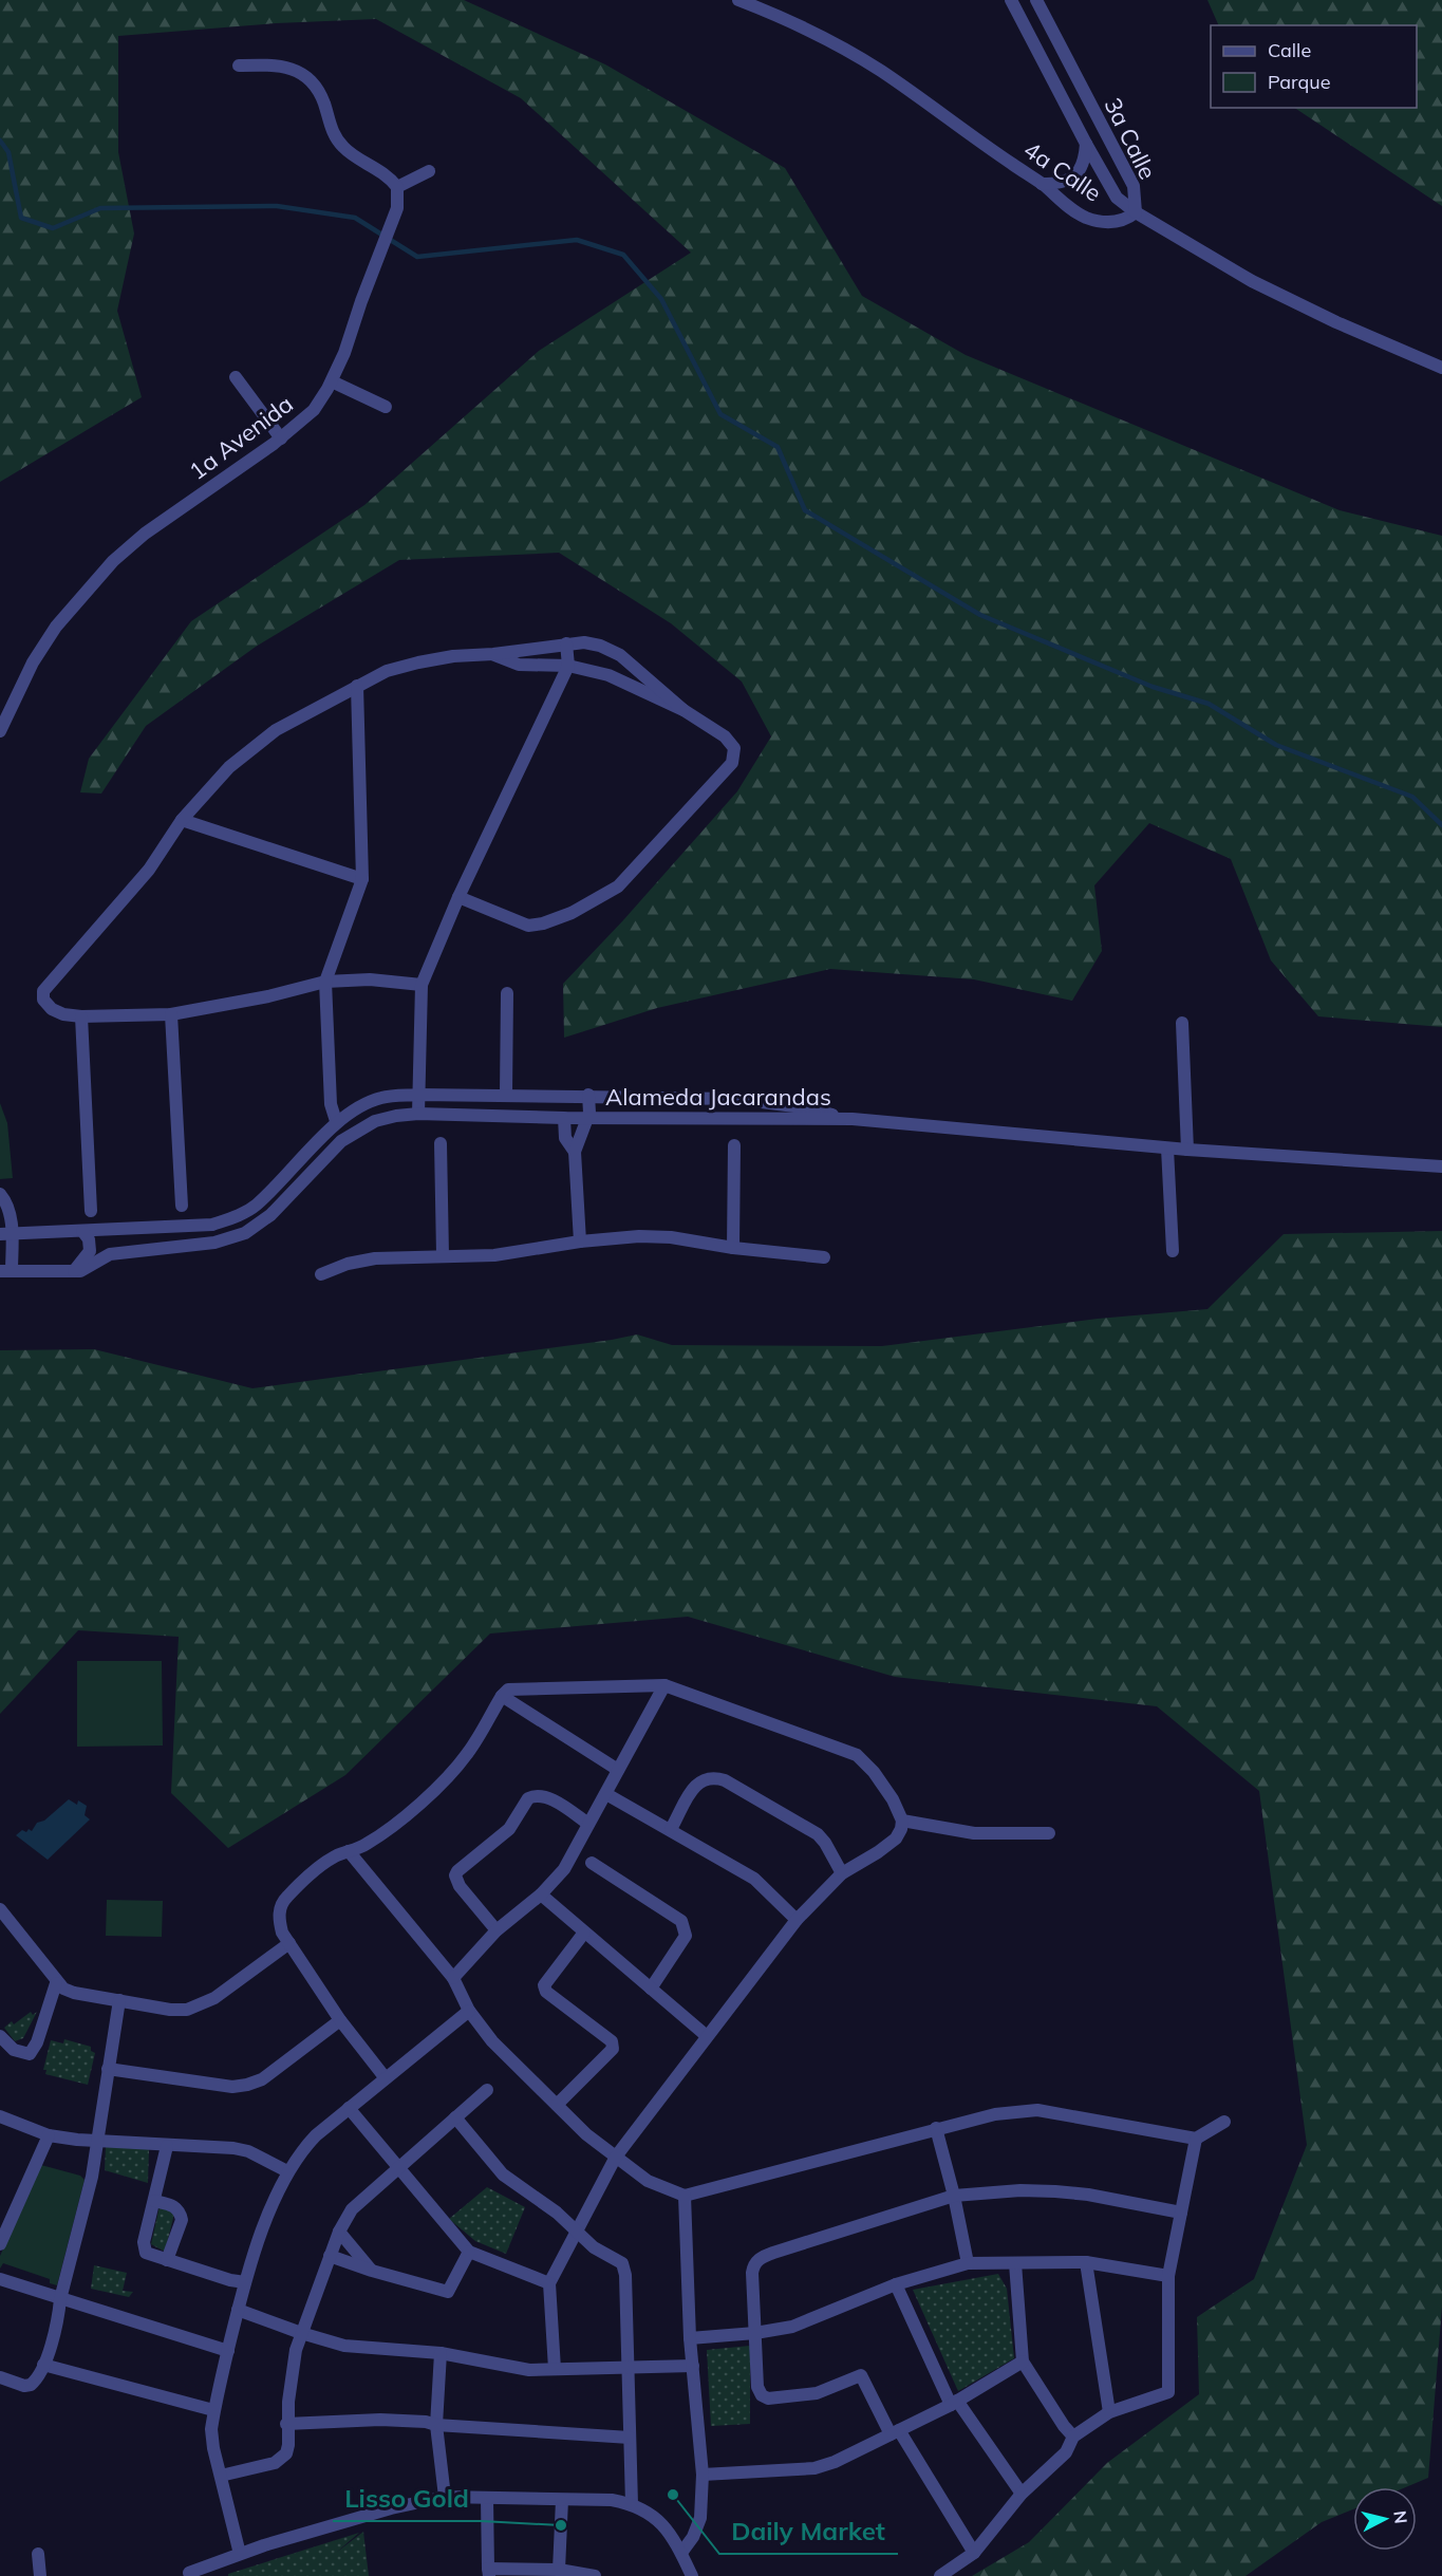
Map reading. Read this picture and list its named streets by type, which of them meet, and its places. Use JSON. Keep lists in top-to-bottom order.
{
  "streets": {
    "street": [
      "3a Calle",
      "4a Calle",
      "1a Avenida",
      "Alameda Jacarandas"
    ]
  },
  "crossings": [
    ["3a Calle", "4a Calle"]
  ],
  "places": ["Daily Market", "Lisso Gold"],
  "legend": ["Calle", "Parque"],
  "north": "right"
}
